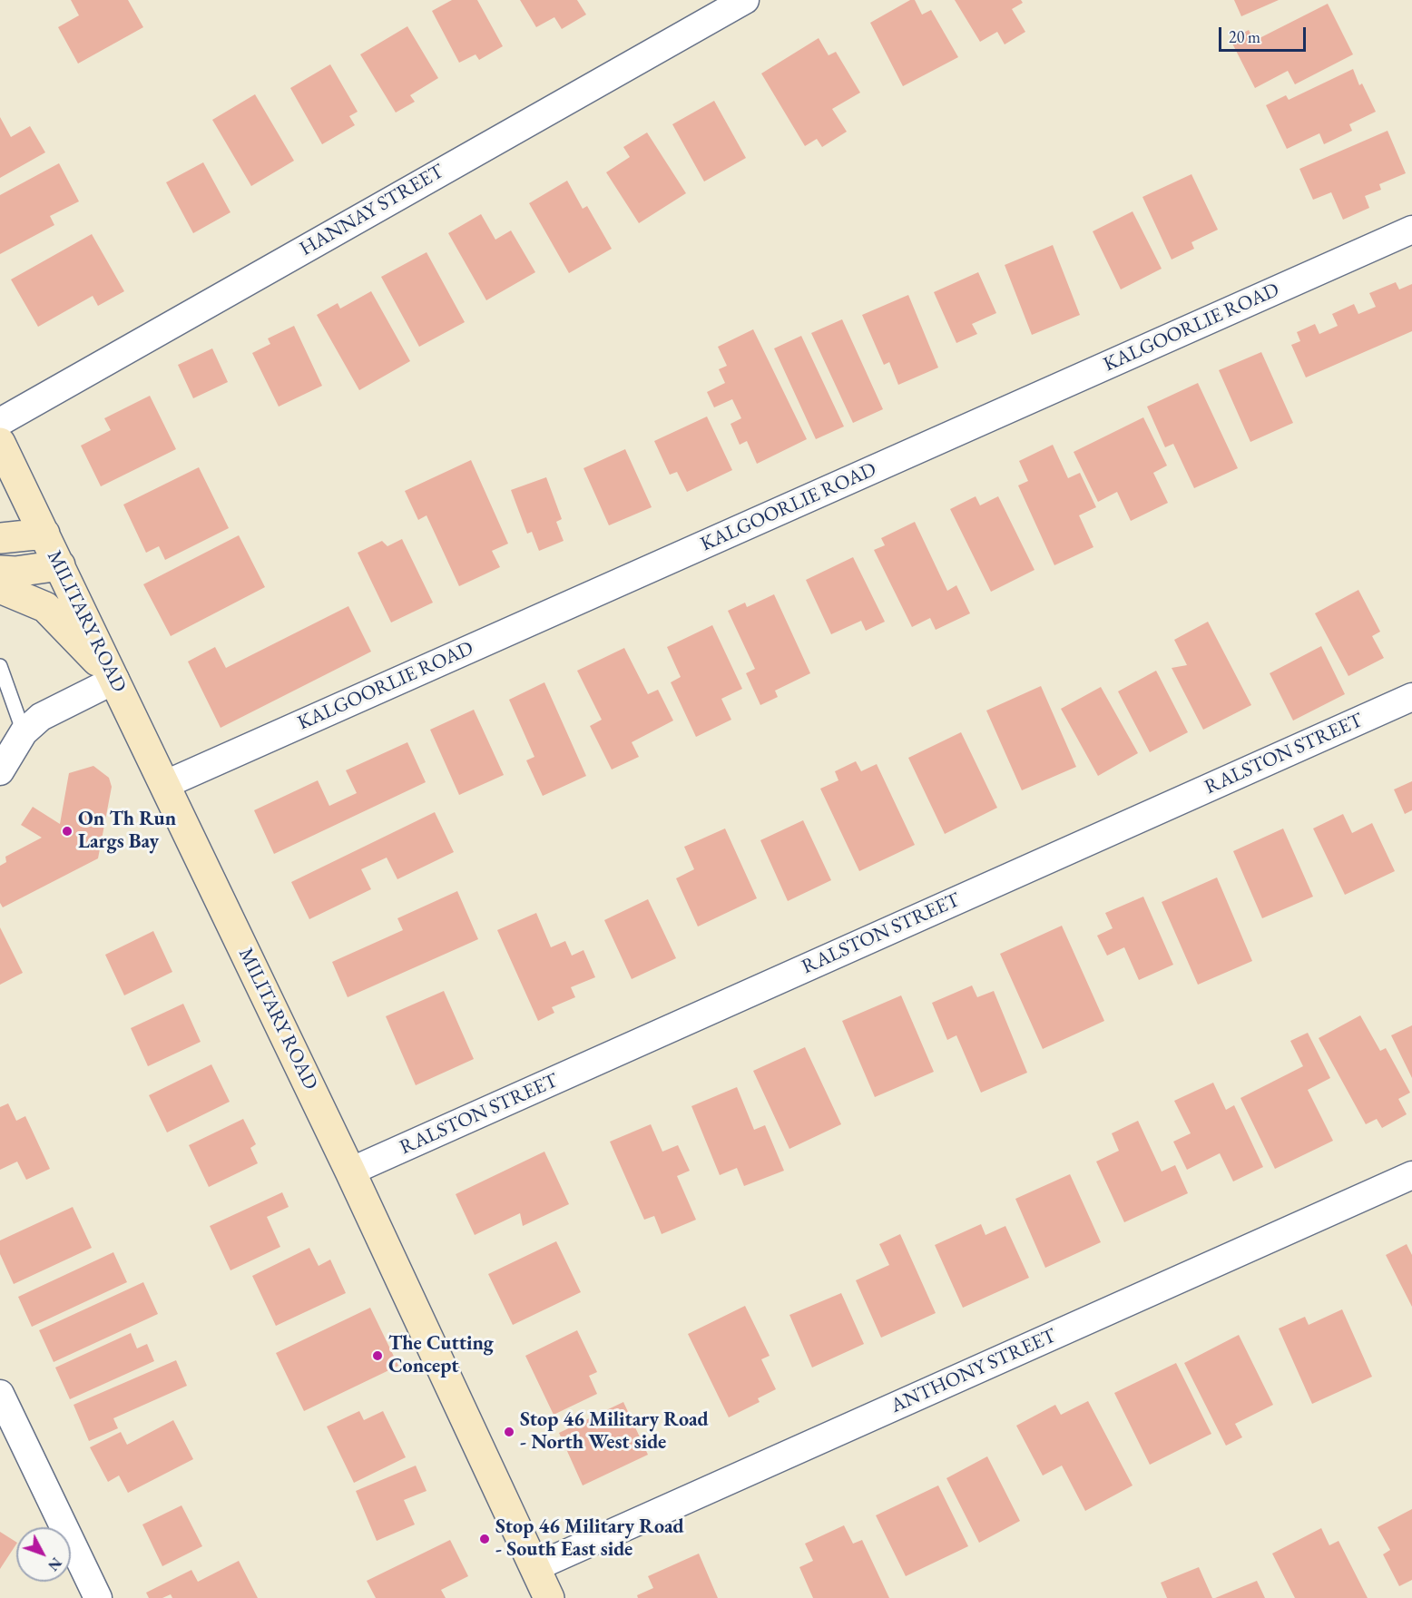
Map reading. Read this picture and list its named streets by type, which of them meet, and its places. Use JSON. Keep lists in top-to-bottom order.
{
  "streets": {
    "main road": ["MILITARY ROAD"],
    "street": [
      "HANNAY STREET",
      "KALGOORLIE ROAD",
      "RALSTON STREET",
      "ANTHONY STREET"
    ]
  },
  "crossings": [
    ["KALGOORLIE ROAD", "MILITARY ROAD"],
    ["MILITARY ROAD", "RALSTON STREET"],
    ["MILITARY ROAD", "ANTHONY STREET"]
  ],
  "places": [
    "On Th Run Largs Bay",
    "The Cutting Concept",
    "Stop 46 Military Road - North West side",
    "Stop 46 Military Road - South East side"
  ],
  "scale_bar": "20 m",
  "north": "bottom right"
}
